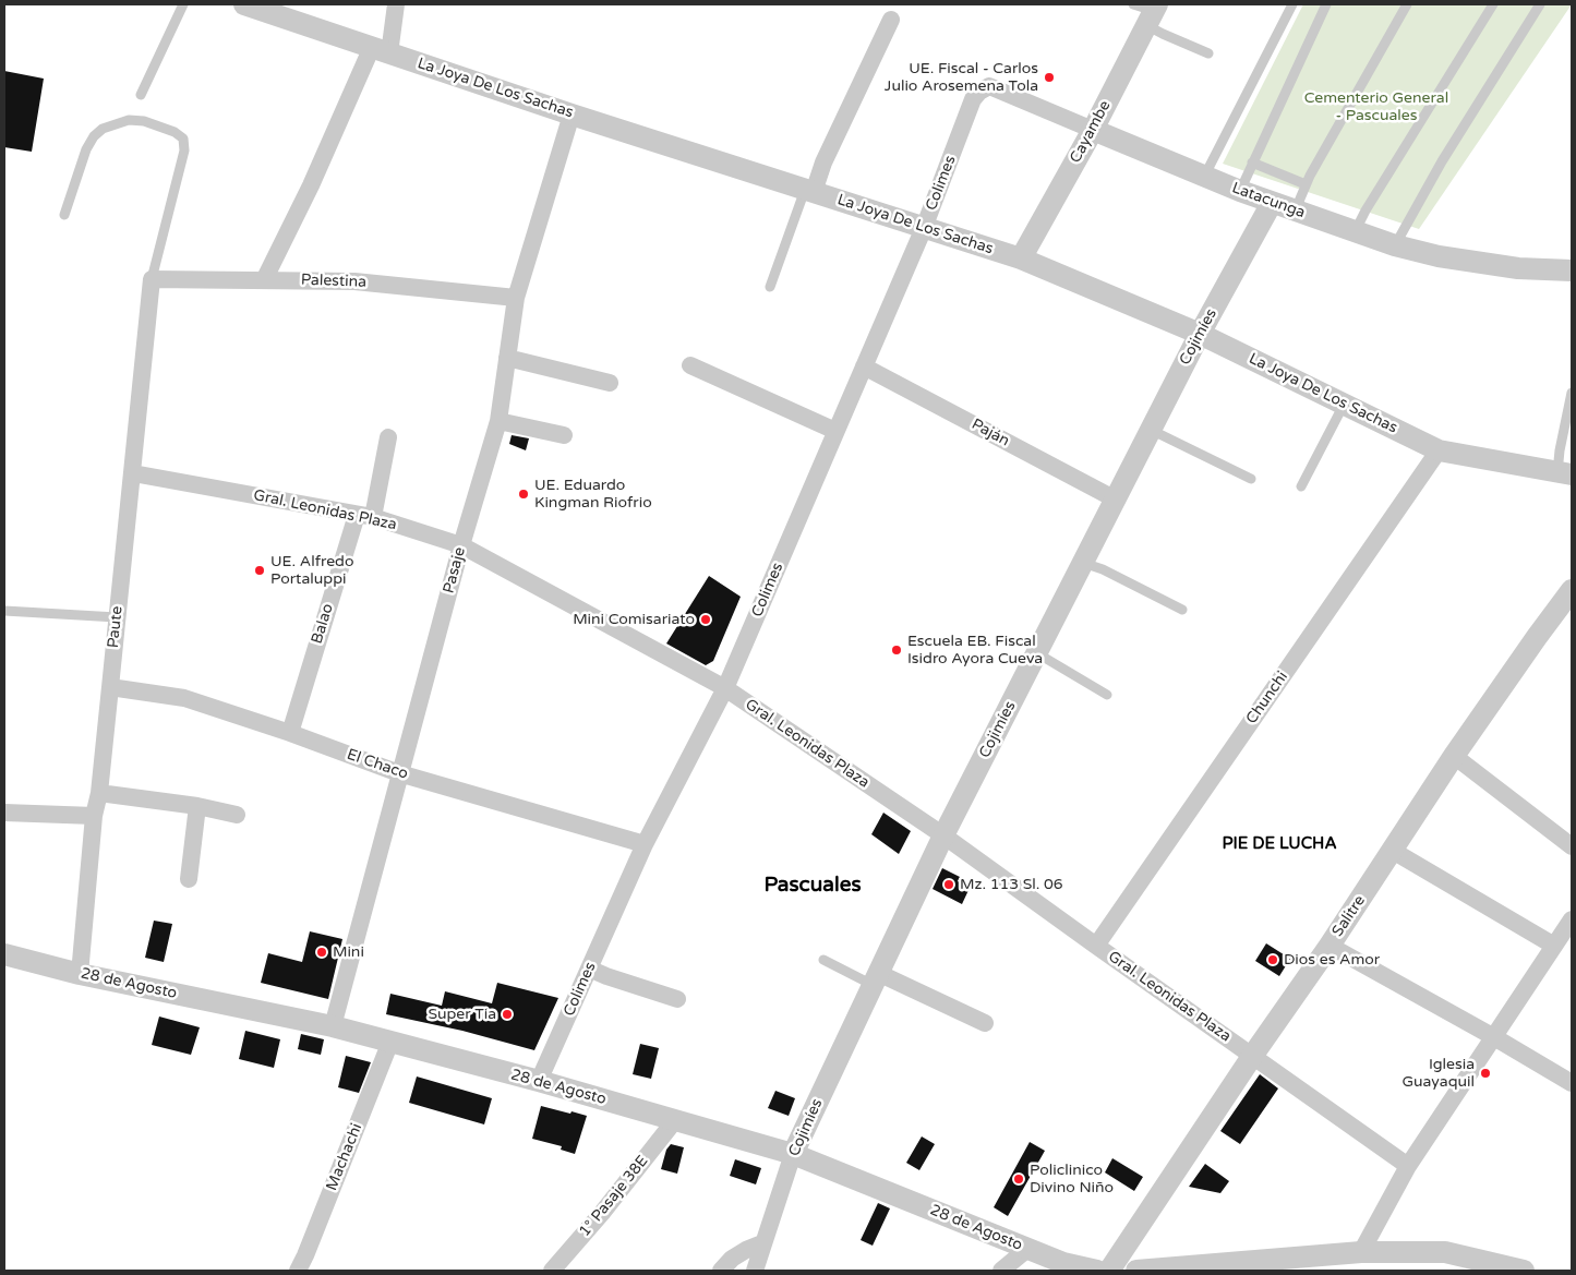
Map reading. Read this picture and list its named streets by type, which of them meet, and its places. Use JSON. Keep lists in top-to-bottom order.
{
  "streets": {
    "street": [
      "La Joya De Los Sachas",
      "Cayambe",
      "Colimes",
      "Latacunga",
      "Palestina",
      "Cojimíes",
      "Paján",
      "Gral. Leonidas Plaza",
      "Pasaje",
      "Balao",
      "Paute",
      "Chunchi",
      "El Chaco",
      "Salitre",
      "28 de Agosto",
      "Machachi",
      "1° Pasaje 38E"
    ]
  },
  "crossings": [
    ["La Joya De Los Sachas", "Cayambe"],
    ["La Joya De Los Sachas", "Colimes"],
    ["La Joya De Los Sachas", "Cojimíes"],
    ["La Joya De Los Sachas", "Pasaje"],
    ["La Joya De Los Sachas", "Chunchi"],
    ["Cayambe", "Latacunga"],
    ["Colimes", "Latacunga"],
    ["Colimes", "Paján"],
    ["Colimes", "Gral. Leonidas Plaza"],
    ["Colimes", "El Chaco"],
    ["Colimes", "28 de Agosto"],
    ["Latacunga", "Cojimíes"],
    ["Palestina", "Pasaje"],
    ["Palestina", "Paute"],
    ["Cojimíes", "Paján"],
    ["Cojimíes", "Gral. Leonidas Plaza"],
    ["Cojimíes", "28 de Agosto"],
    ["Gral. Leonidas Plaza", "Pasaje"],
    ["Gral. Leonidas Plaza", "Balao"],
    ["Gral. Leonidas Plaza", "Paute"],
    ["Gral. Leonidas Plaza", "Chunchi"],
    ["Gral. Leonidas Plaza", "Salitre"],
    ["Pasaje", "El Chaco"],
    ["Pasaje", "28 de Agosto"],
    ["Balao", "El Chaco"],
    ["Paute", "El Chaco"],
    ["Paute", "28 de Agosto"],
    ["28 de Agosto", "Machachi"],
    ["28 de Agosto", "1° Pasaje 38E"]
  ],
  "districts": ["PIE DE LUCHA", "Pascuales"],
  "parks": ["Cementerio General - Pascuales"],
  "places": [
    "UE. Fiscal - Carlos Julio Arosemena Tola",
    "UE. Eduardo Kingman Riofrio",
    "UE. Alfredo Portaluppi",
    "Mini Comisariato",
    "Escuela EB. Fiscal Isidro Ayora Cueva",
    "Mz. 113 Sl. 06",
    "Mini",
    "Dios es Amor",
    "Super Tia",
    "Iglesia Guayaquil",
    "Policlinico Divino Niño"
  ]
}
